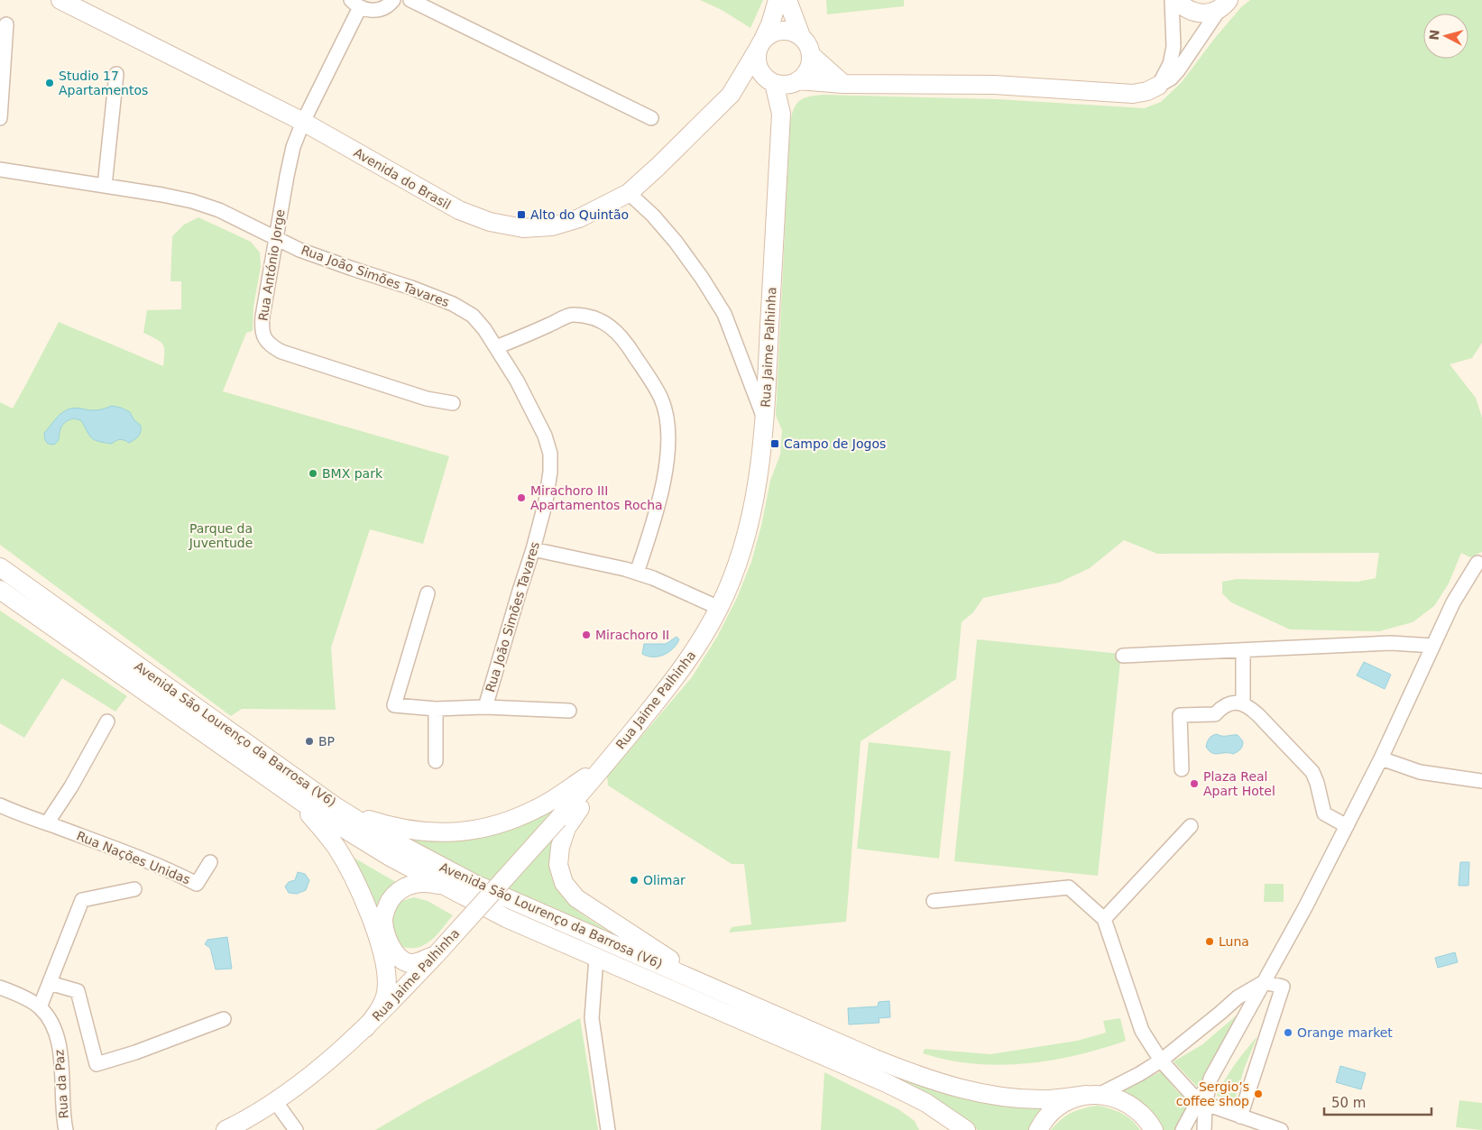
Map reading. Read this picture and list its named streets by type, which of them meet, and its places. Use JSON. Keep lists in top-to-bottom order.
{
  "streets": {
    "street": [
      "Avenida do Brasil",
      "Rua António Jorge",
      "Rua João Simões Tavares",
      "Rua Jaime Palhinha",
      "Avenida São Lourenço da Barrosa (V6)",
      "Rua Nações Unidas",
      "Rua da Paz"
    ]
  },
  "crossings": [
    ["Avenida do Brasil", "Rua António Jorge"],
    ["Avenida do Brasil", "Rua Jaime Palhinha"],
    ["Rua António Jorge", "Rua João Simões Tavares"]
  ],
  "parks": ["Parque da Juventude"],
  "places": {
    "other": [
      "Studio 17 Apartamentos",
      "BMX park",
      "Mirachoro III Apartamentos Rocha",
      "Mirachoro II",
      "BP",
      "Plaza Real Apart Hotel",
      "Olimar",
      "Luna",
      "Orange market",
      "Sergio’s coffee shop"
    ],
    "transit": ["Alto do Quintão", "Campo de Jogos"]
  },
  "scale_bar": "50 m",
  "north": "left"
}
